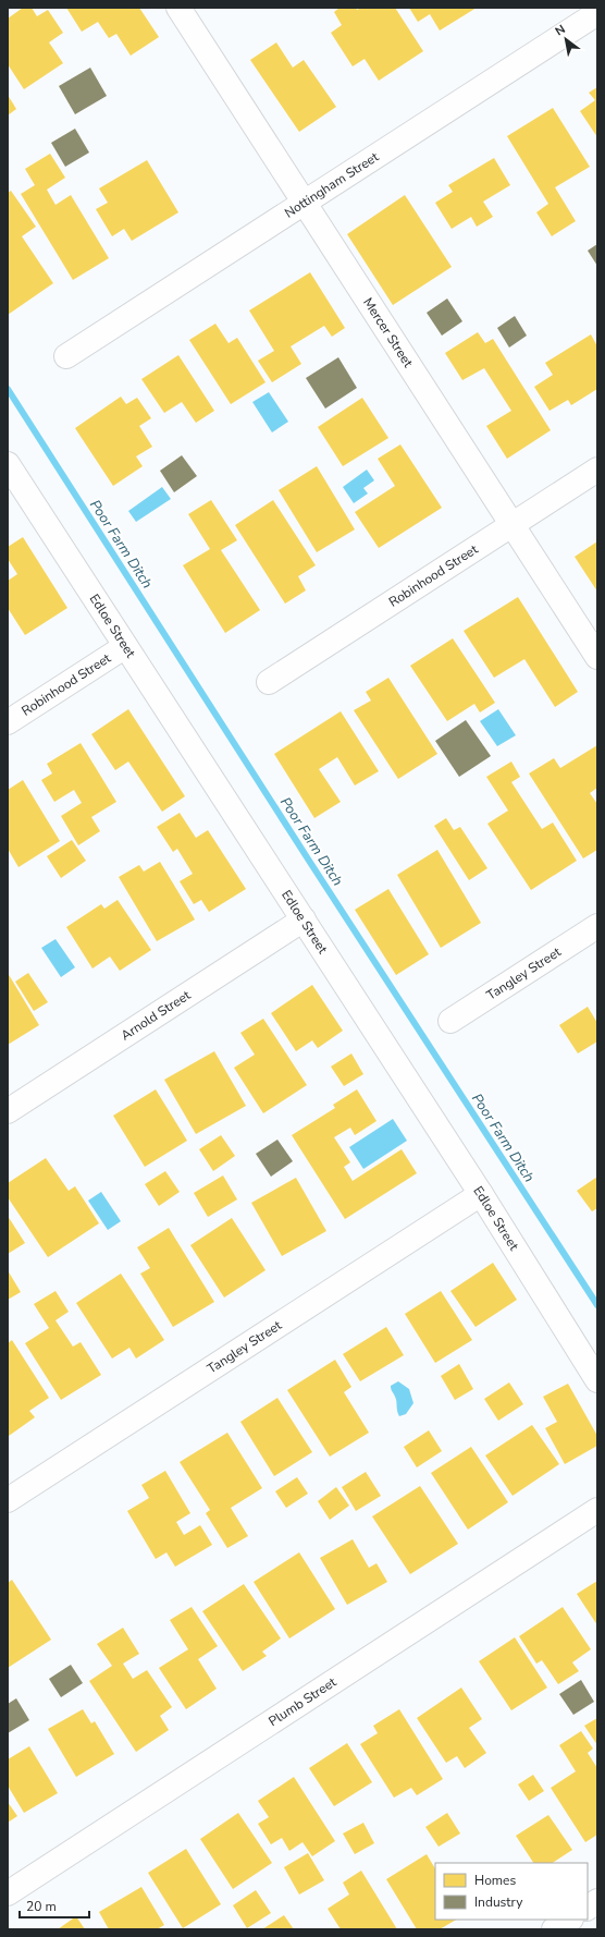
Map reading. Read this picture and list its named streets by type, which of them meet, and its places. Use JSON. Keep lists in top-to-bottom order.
{
  "streets": {
    "street": [
      "Nottingham Street",
      "Mercer Street",
      "Robinhood Street",
      "Edloe Street",
      "Tangley Street",
      "Arnold Street",
      "Plumb Street"
    ]
  },
  "crossings": [
    ["Nottingham Street", "Mercer Street"],
    ["Mercer Street", "Robinhood Street"],
    ["Robinhood Street", "Edloe Street"],
    ["Edloe Street", "Tangley Street"],
    ["Edloe Street", "Arnold Street"]
  ],
  "water": ["Poor Farm Ditch"],
  "legend": ["Homes", "Industry"],
  "scale_bar": "20 m",
  "north": "top left"
}
